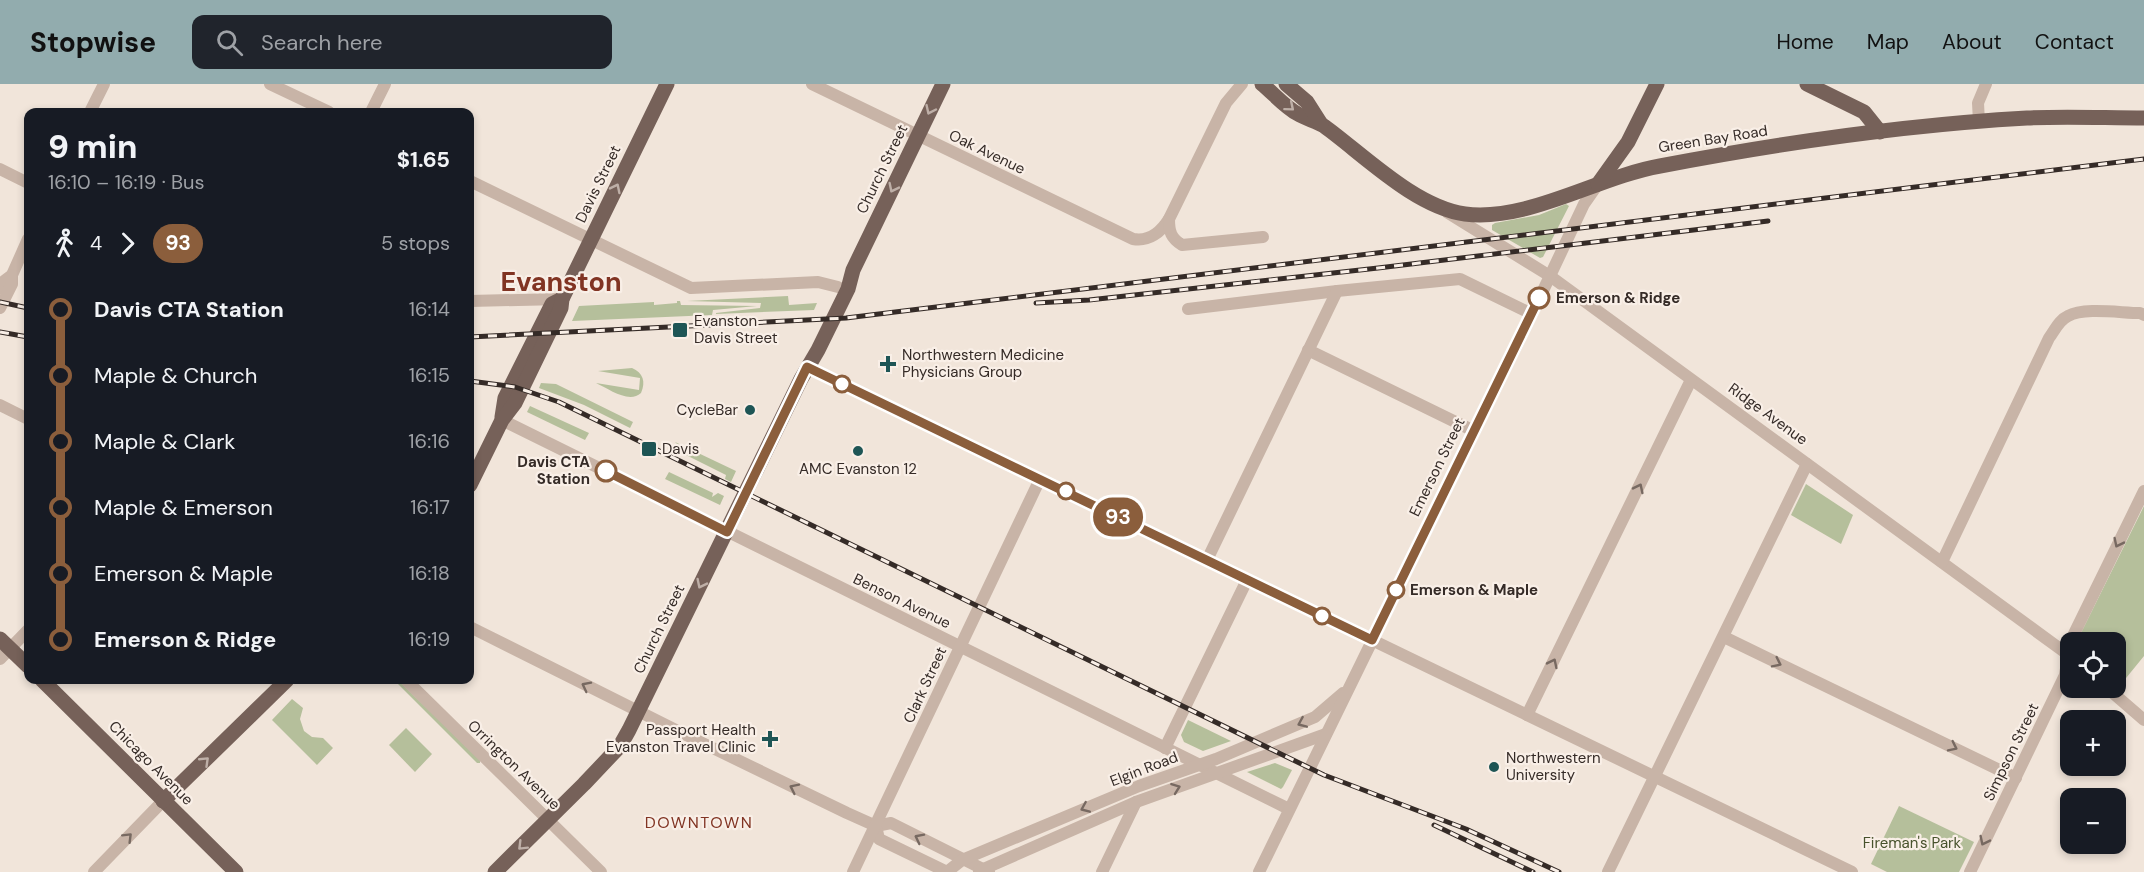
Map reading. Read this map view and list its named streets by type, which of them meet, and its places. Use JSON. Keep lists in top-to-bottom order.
{
  "streets": {
    "main road": [
      "Green Bay Road",
      "Church Street",
      "Davis Street",
      "Emerson Street",
      "Chicago Avenue"
    ],
    "street": [
      "Oak Avenue",
      "Ridge Avenue",
      "Benson Avenue",
      "Clark Street",
      "Simpson Street",
      "Orrington Avenue",
      "Elgin Road"
    ]
  },
  "crossings": [
    ["Green Bay Road", "Ridge Avenue"],
    ["Green Bay Road", "Emerson Street"],
    ["Oak Avenue", "Church Street"],
    ["Church Street", "Benson Avenue"],
    ["Church Street", "Orrington Avenue"],
    ["Davis Street", "Benson Avenue"],
    ["Ridge Avenue", "Emerson Street"],
    ["Emerson Street", "Benson Avenue"],
    ["Emerson Street", "Elgin Road"],
    ["Benson Avenue", "Clark Street"],
    ["Benson Avenue", "Elgin Road"]
  ],
  "one_way": ["Church Street", "Davis Street", "Simpson Street"],
  "districts": ["Evanston", "DOWNTOWN"],
  "parks": ["Fireman's Park"],
  "places": {
    "other": [
      "Emerson & Ridge",
      "CycleBar",
      "AMC Evanston 12",
      "Davis CTA Station",
      "Emerson & Maple",
      "Northwestern University"
    ],
    "transit": ["Evanston Davis Street", "Davis"],
    "health": ["Northwestern Medicine Physicians Group", "Passport Health Evanston Travel Clinic"]
  },
  "lines": ["bus line 93"],
  "page": {
    "header": "Stopwise",
    "search": "Search here",
    "nav": [
      "Home",
      "Map",
      "About",
      "Contact"
    ],
    "on_map": "93",
    "heading": ["9 min", "16:10 – 16:19 · Bus", "$1.65"],
    "legs": ["4", "93", "5 stops"],
    "list": [
      {
        "name": "Davis CTA Station",
        "value": "16:14"
      },
      {
        "name": "Maple & Church",
        "value": "16:15"
      },
      {
        "name": "Maple & Clark",
        "value": "16:16"
      },
      {
        "name": "Maple & Emerson",
        "value": "16:17"
      },
      {
        "name": "Emerson & Maple",
        "value": "16:18"
      },
      {
        "name": "Emerson & Ridge",
        "value": "16:19"
      }
    ],
    "map_buttons": ["+", "−"]
  }
}
